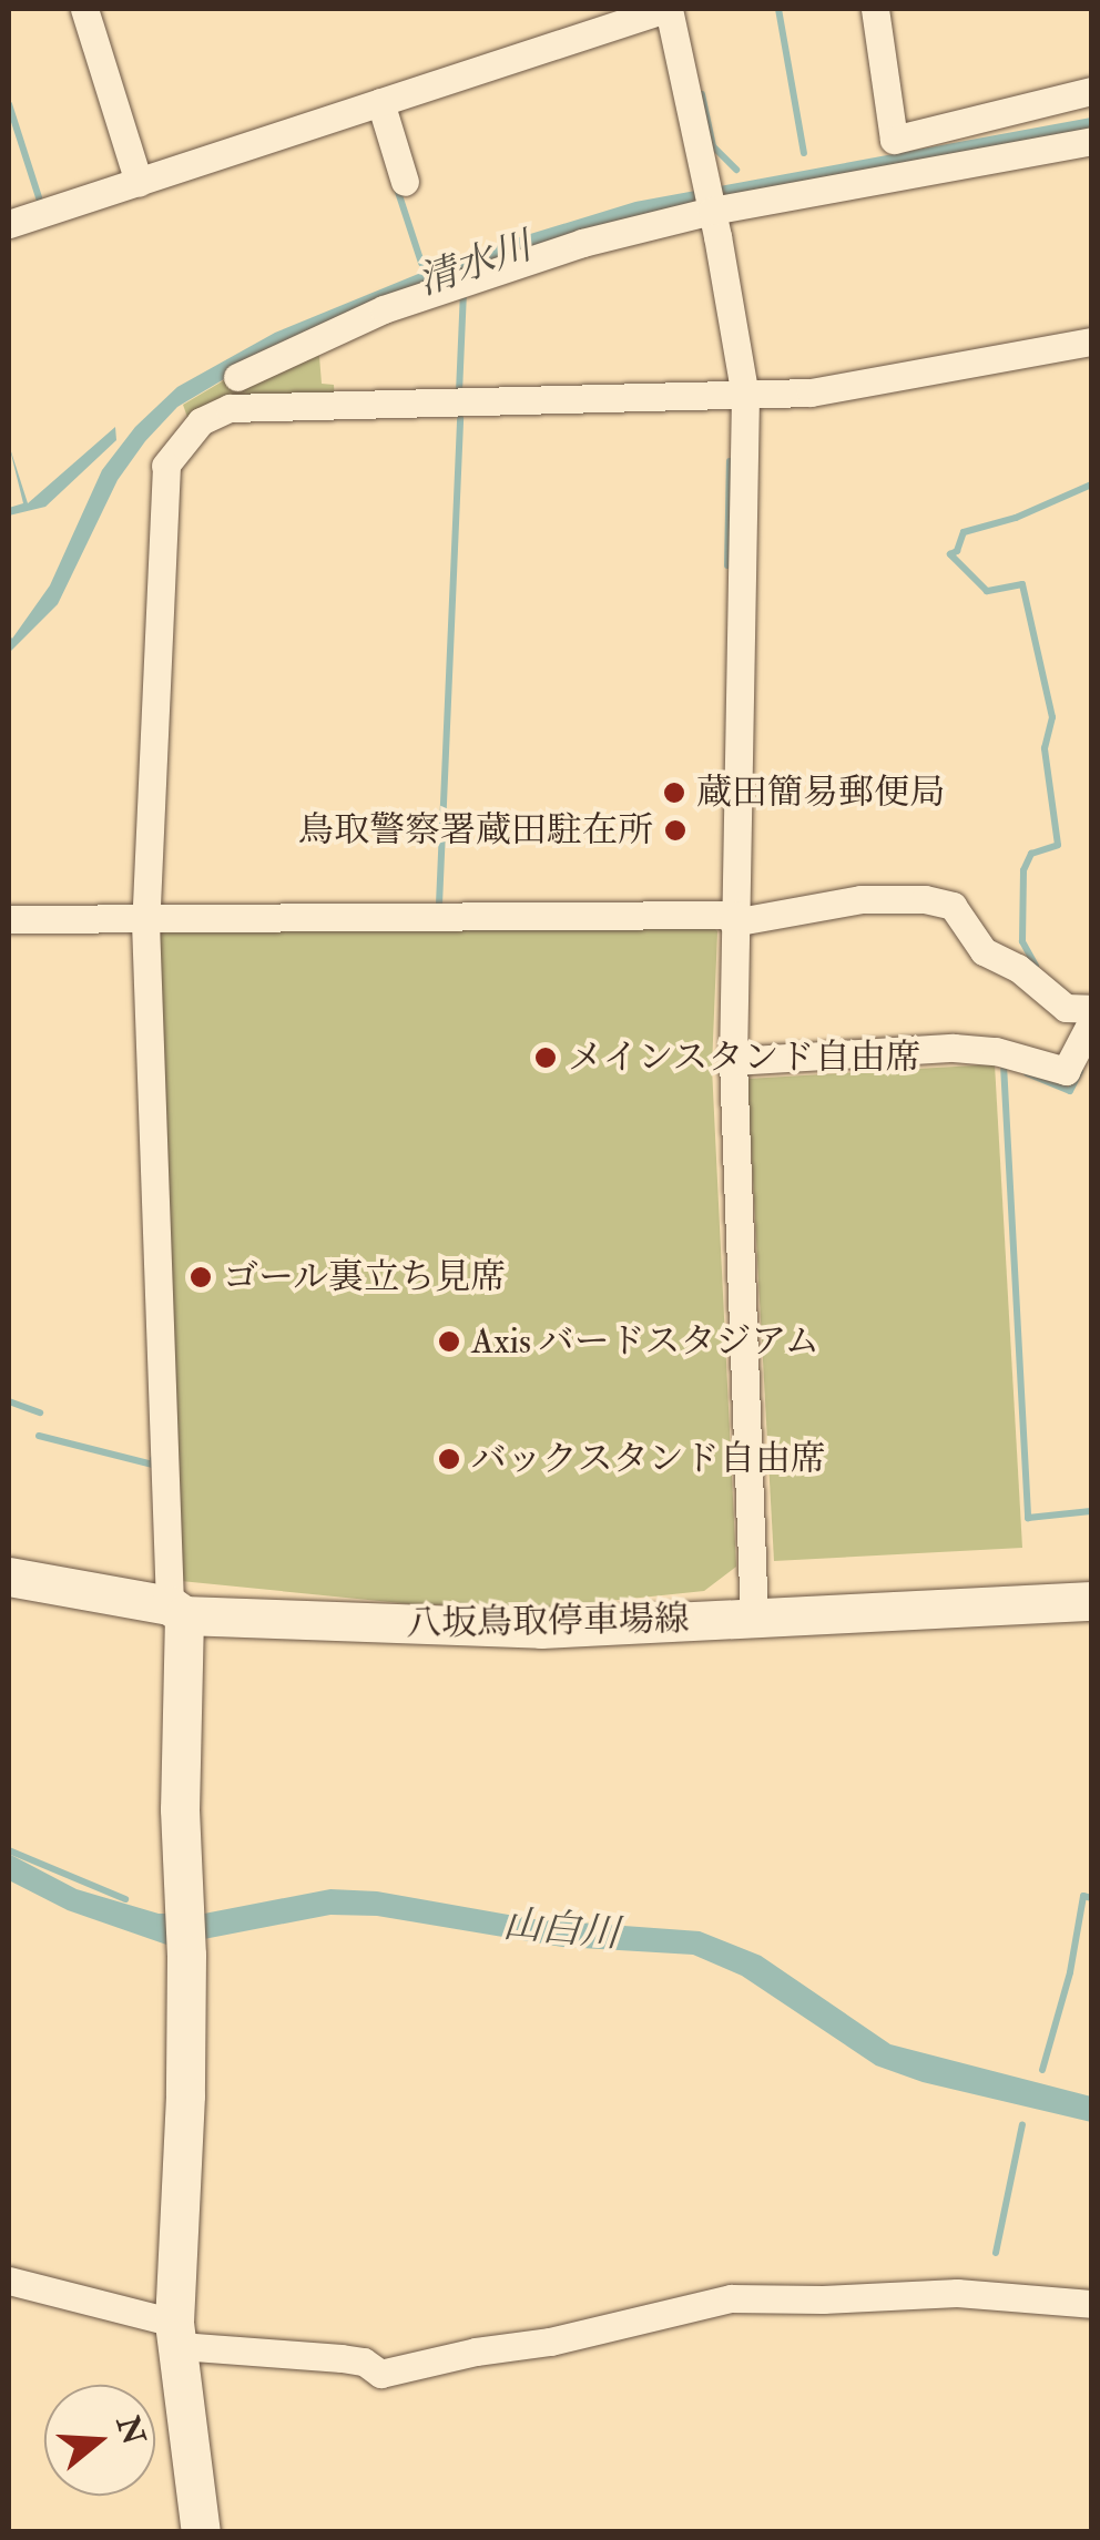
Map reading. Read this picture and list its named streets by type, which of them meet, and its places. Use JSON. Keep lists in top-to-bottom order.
{
  "streets": {
    "main road": ["八坂鳥取停車場線"]
  },
  "water": ["清水川", "山白川"],
  "places": [
    "蔵田簡易郵便局",
    "鳥取警察署蔵田駐在所",
    "メインスタンド自由席",
    "ゴール裏立ち見席",
    "Axis バードスタジアム",
    "バックスタンド自由席"
  ],
  "north": "right"
}
